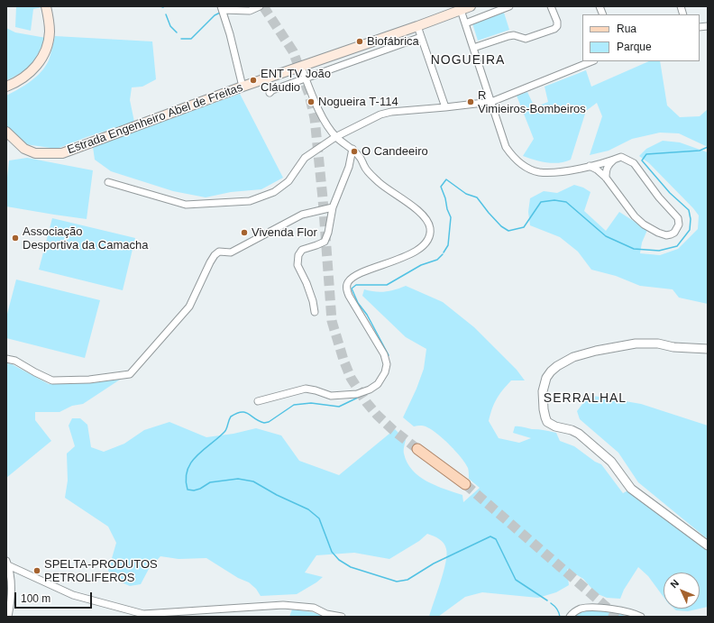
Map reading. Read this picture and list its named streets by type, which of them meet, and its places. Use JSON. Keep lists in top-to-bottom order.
{
  "streets": {
    "main road": ["Estrada Engenheiro Abel de Freitas"]
  },
  "districts": ["NOGUEIRA", "SERRALHAL"],
  "places": [
    "Biofábrica",
    "ENT TV João Cláudio",
    "Nogueira T-114",
    "R Vimieiros-Bombeiros",
    "O Candeeiro",
    "Vivenda Flor",
    "Associação Desportiva da Camacha",
    "SPELTA-PRODUTOS PETROLIFEROS"
  ],
  "legend": ["Rua", "Parque"],
  "scale_bar": "100 m",
  "north": "top left"
}
